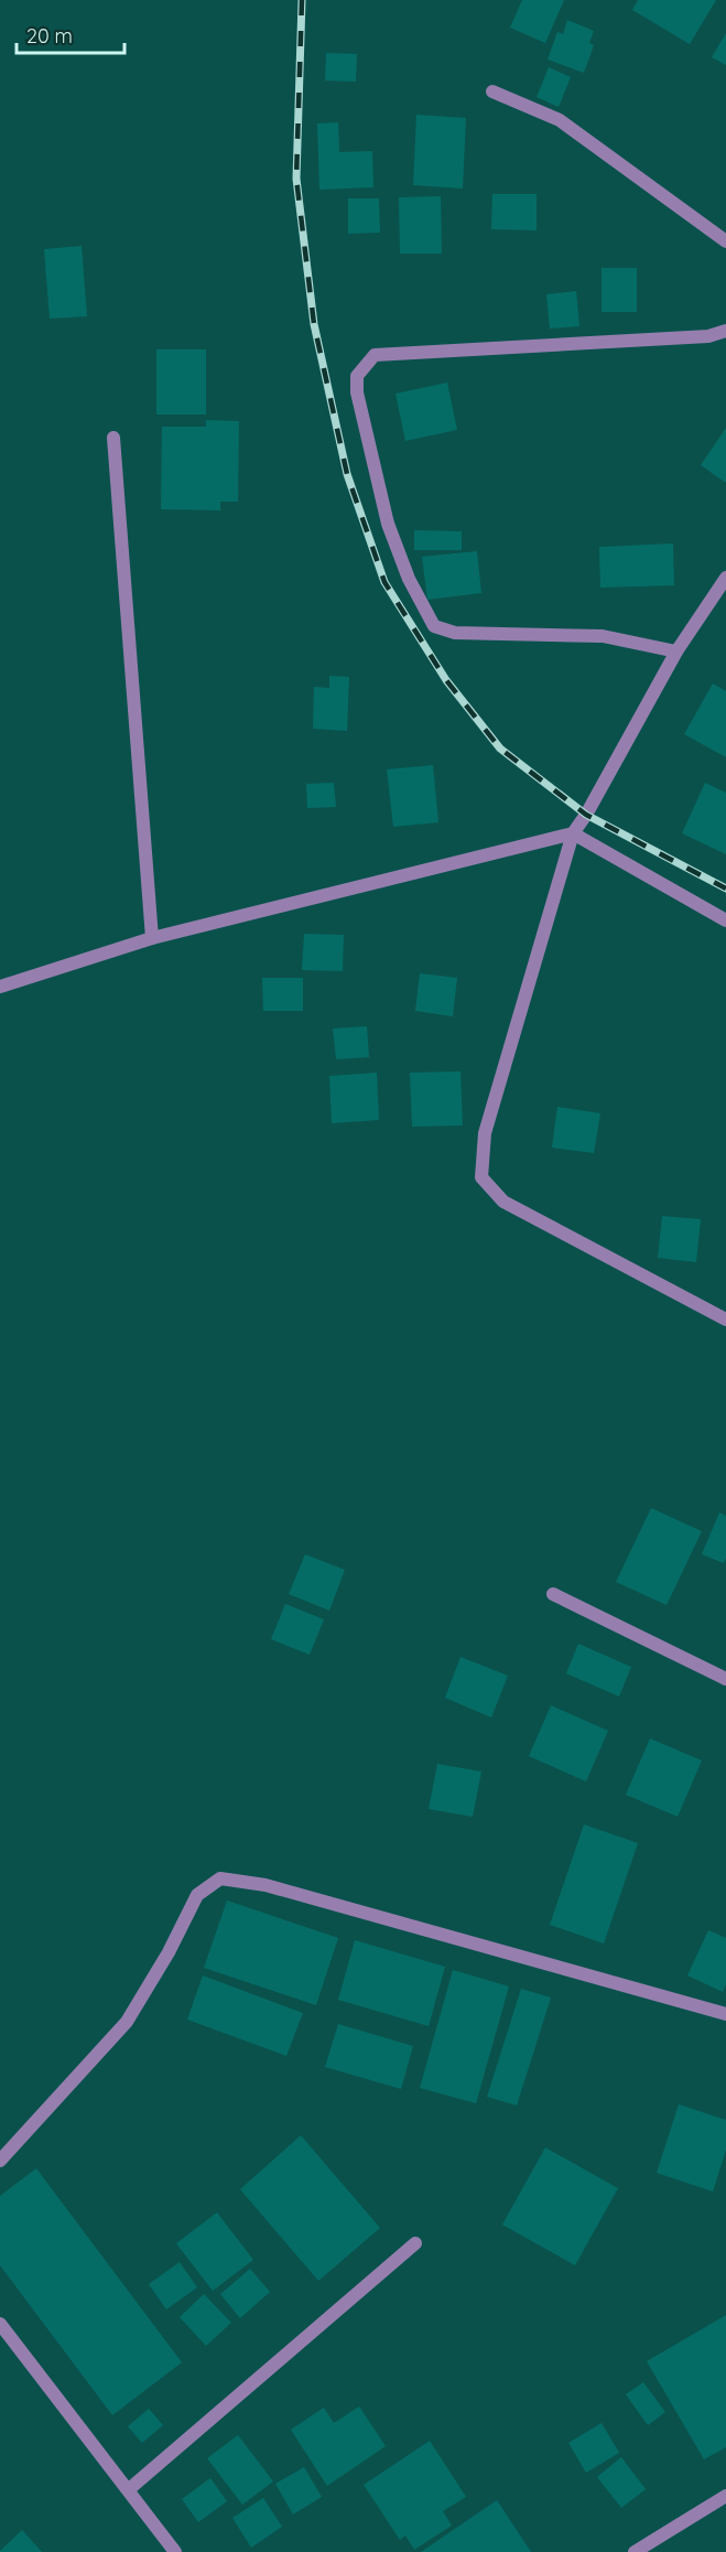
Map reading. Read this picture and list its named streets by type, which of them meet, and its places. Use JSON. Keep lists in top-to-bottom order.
{
  "scale_bar": "20 m"
}
